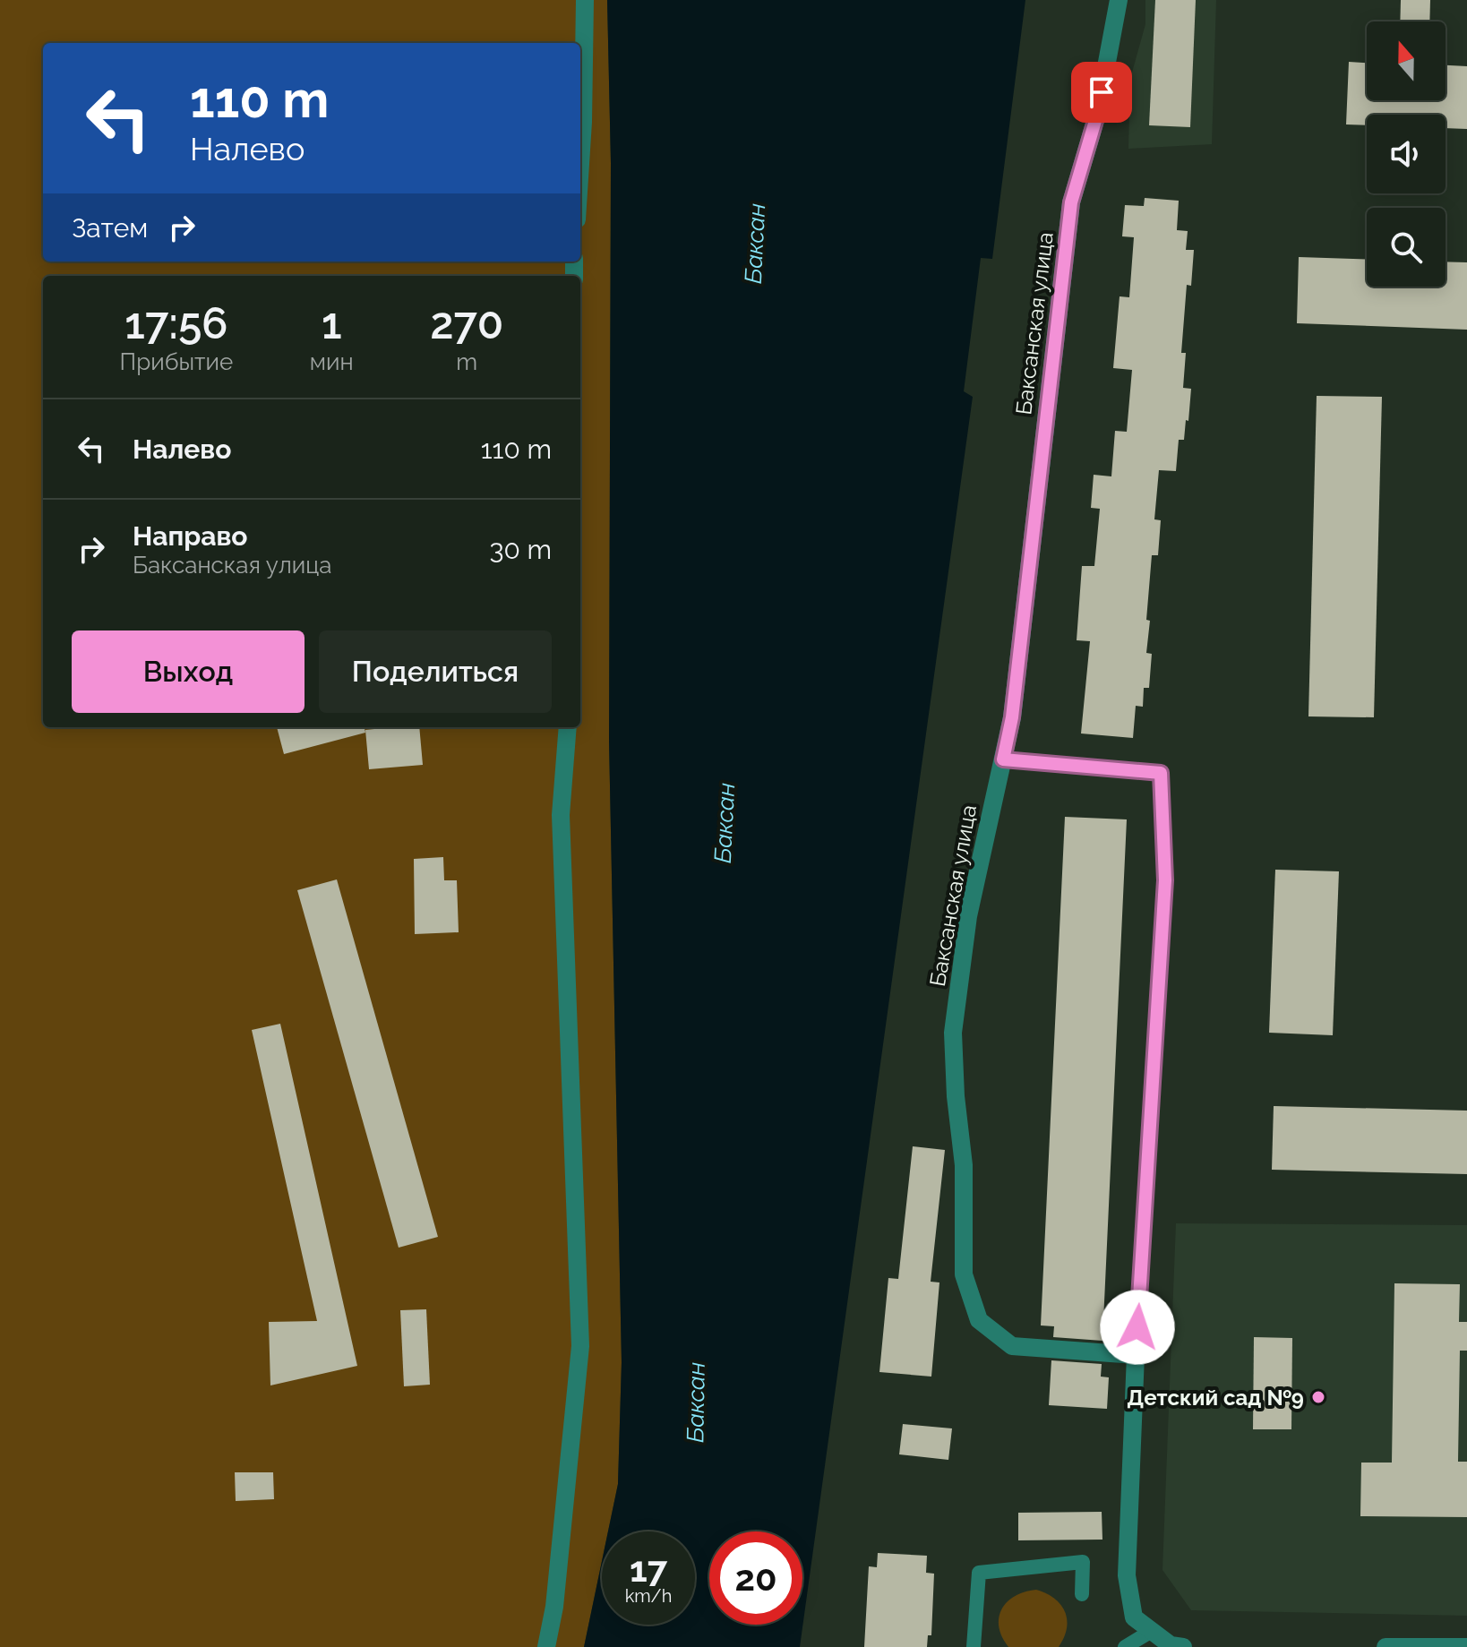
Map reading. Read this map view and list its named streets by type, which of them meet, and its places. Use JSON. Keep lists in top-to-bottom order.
{
  "streets": {
    "street": ["Баксанская улица"]
  },
  "water": ["Баксан"],
  "places": ["Детский сад №9"],
  "north": "top",
  "page": {
    "turn": ["110 m", "Налево"],
    "then": "Затем",
    "eta": [
      "17:56",
      "Прибытие",
      "1",
      "мин",
      "270",
      "m"
    ],
    "list": [
      {
        "name": "Налево",
        "value": "110 m"
      },
      {
        "name": "Направо",
        "note": "Баксанская улица",
        "value": "30 m"
      }
    ],
    "buttons": ["Выход", "Поделиться"],
    "speed": "17 km/h",
    "limit": "20"
  }
}
